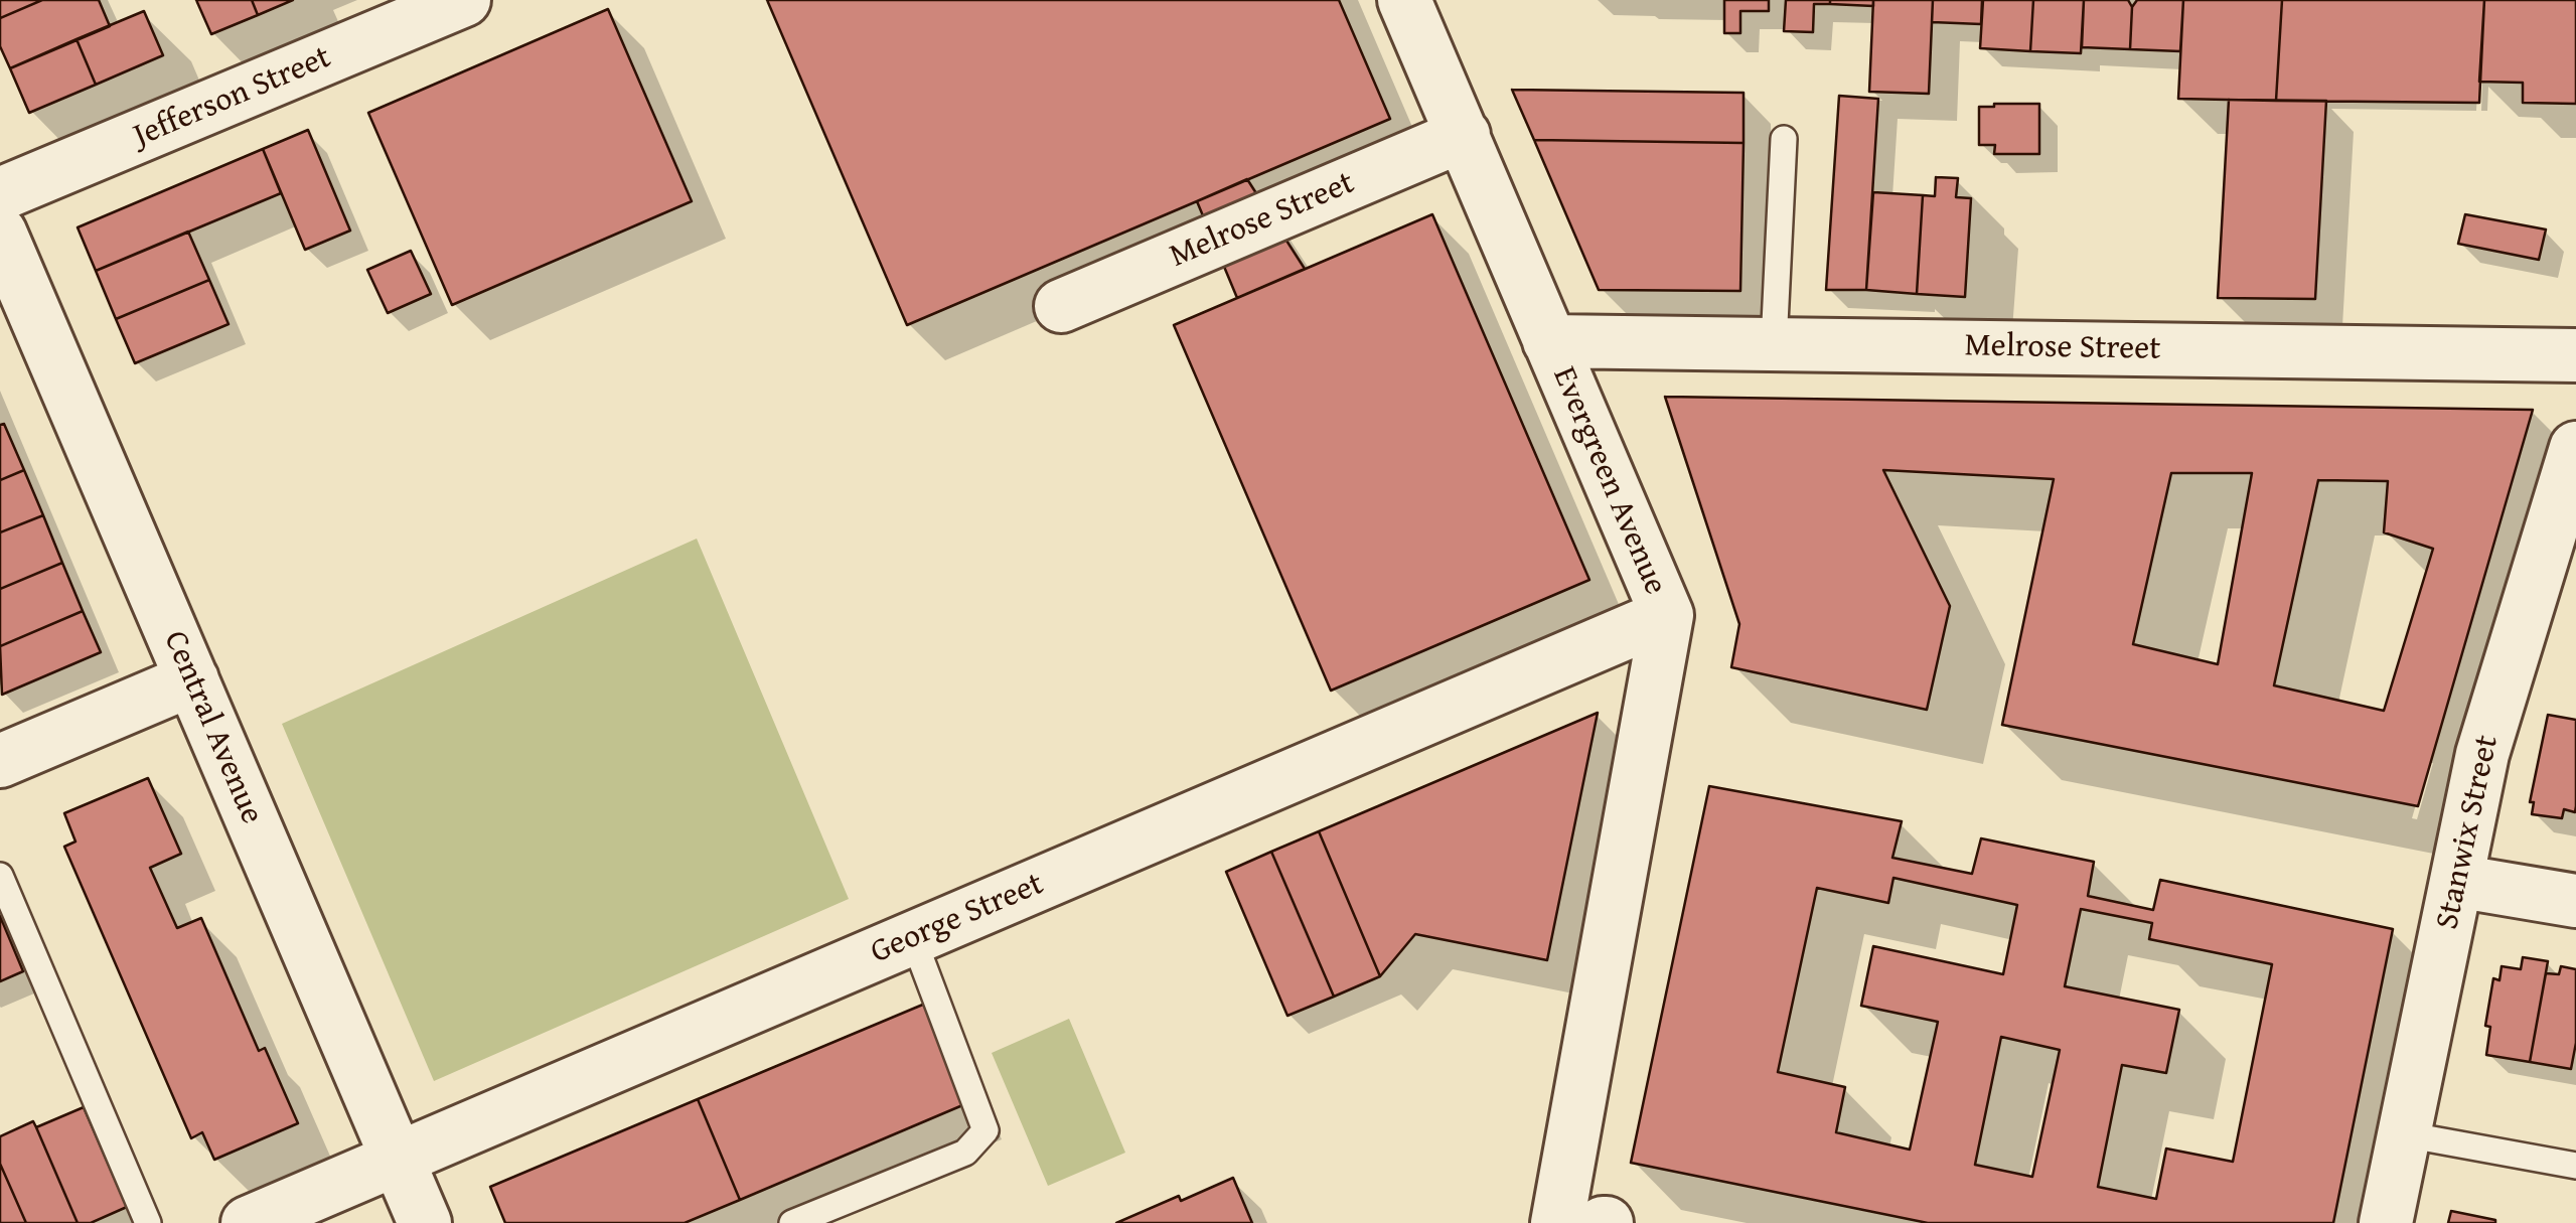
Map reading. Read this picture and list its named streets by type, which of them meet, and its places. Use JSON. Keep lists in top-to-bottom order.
{
  "streets": {
    "street": [
      "Jefferson Street",
      "Melrose Street",
      "Evergreen Avenue",
      "Central Avenue",
      "Stanwix Street",
      "George Street"
    ]
  },
  "crossings": [
    ["Melrose Street", "Evergreen Avenue"],
    ["Evergreen Avenue", "George Street"],
    ["Central Avenue", "George Street"]
  ]
}
